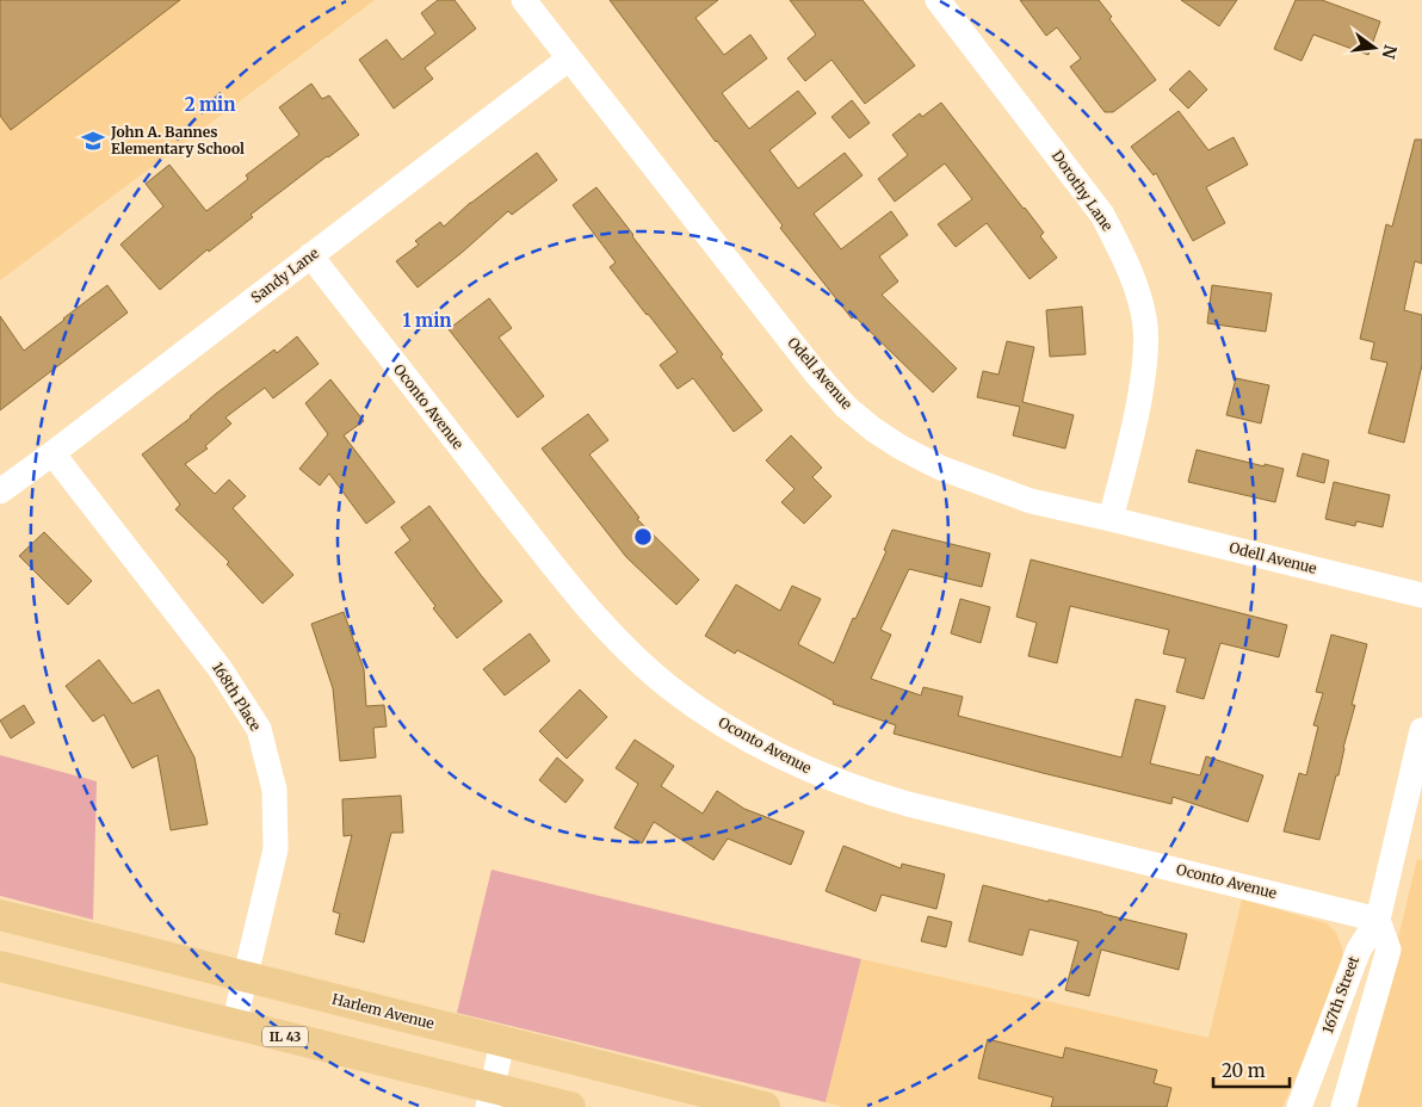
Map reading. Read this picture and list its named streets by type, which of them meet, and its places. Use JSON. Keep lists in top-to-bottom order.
{
  "streets": {
    "main road": ["Harlem Avenue", "IL 43"],
    "street": [
      "Dorothy Lane",
      "Sandy Lane",
      "Odell Avenue",
      "Oconto Avenue",
      "168th Place",
      "167th Street"
    ]
  },
  "crossings": [
    ["Dorothy Lane", "Odell Avenue"],
    ["Sandy Lane", "Odell Avenue"],
    ["Sandy Lane", "Oconto Avenue"],
    ["Sandy Lane", "168th Place"],
    ["Oconto Avenue", "167th Street"],
    ["168th Place", "Harlem Avenue"],
    ["168th Place", "IL 43"]
  ],
  "places": {
    "school or university": ["John A. Bannes Elementary School"]
  },
  "scale_bar": "20 m",
  "north": "right",
  "rings": ["2 min", "1 min"]
}
